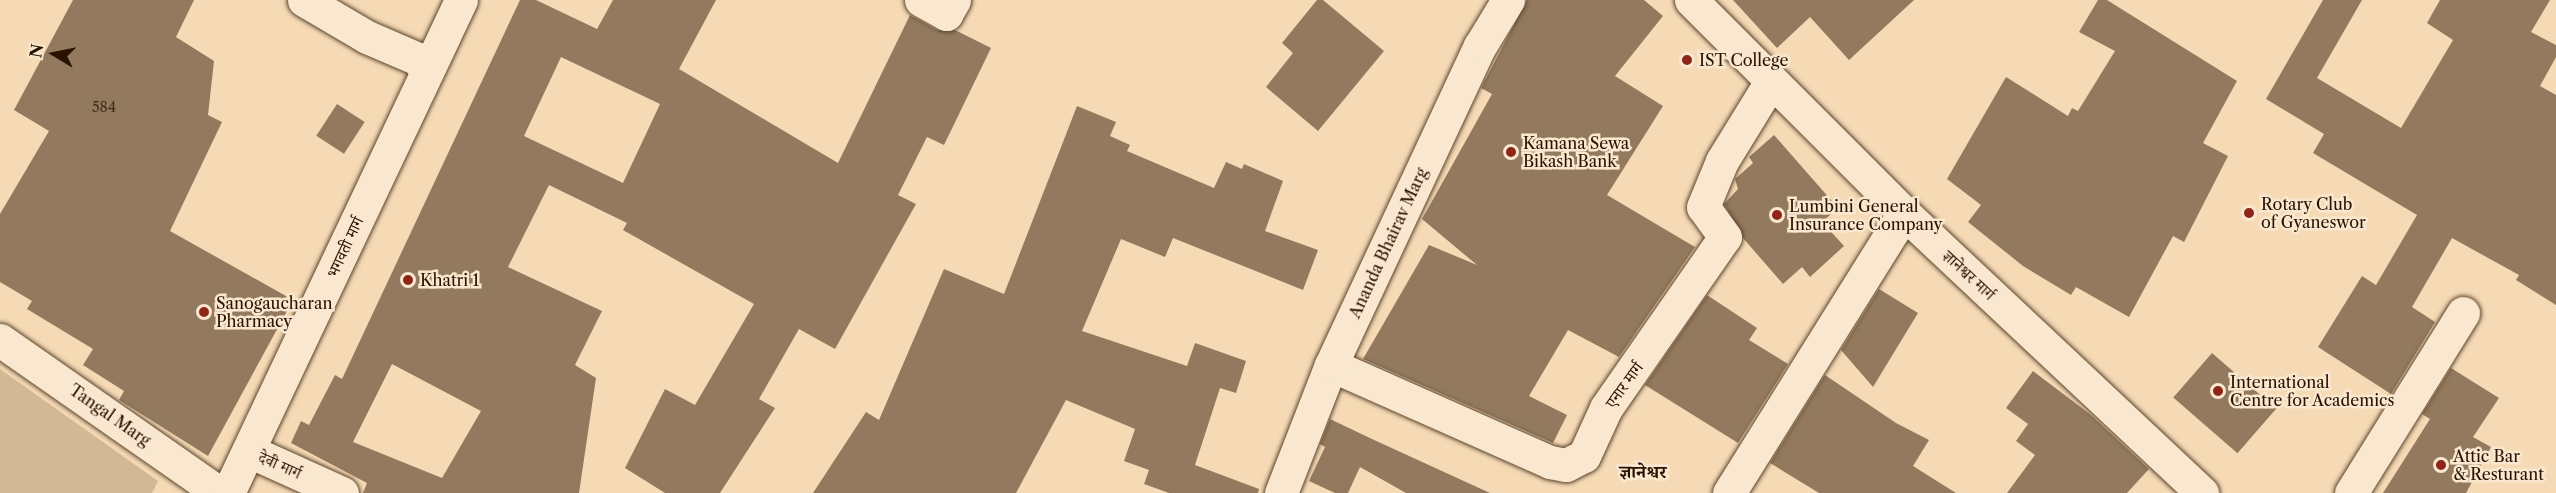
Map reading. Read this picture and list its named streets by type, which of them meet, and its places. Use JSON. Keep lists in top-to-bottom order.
{
  "streets": {
    "street": [
      "Ananda Bhairav Marg",
      "भगवती मार्ग",
      "ज्ञानेश्वर मार्ग",
      "एनार मार्ग",
      "Tangal Marg",
      "देवी मार्ग"
    ]
  },
  "crossings": [
    ["Ananda Bhairav Marg", "एनार मार्ग"],
    ["भगवती मार्ग", "देवी मार्ग"],
    ["ज्ञानेश्वर मार्ग", "एनार मार्ग"]
  ],
  "districts": ["ज्ञानेश्वर"],
  "places": [
    "IST College",
    "Kamana Sewa Bikash Bank",
    "Rotary Club of Gyaneswor",
    "Lumbini General Insurance Company",
    "Khatri 1",
    "Sanogaucharan Pharmacy",
    "International Centre for Academics",
    "Attic Bar & Resturant"
  ],
  "house_numbers": ["584"],
  "north": "left"
}
